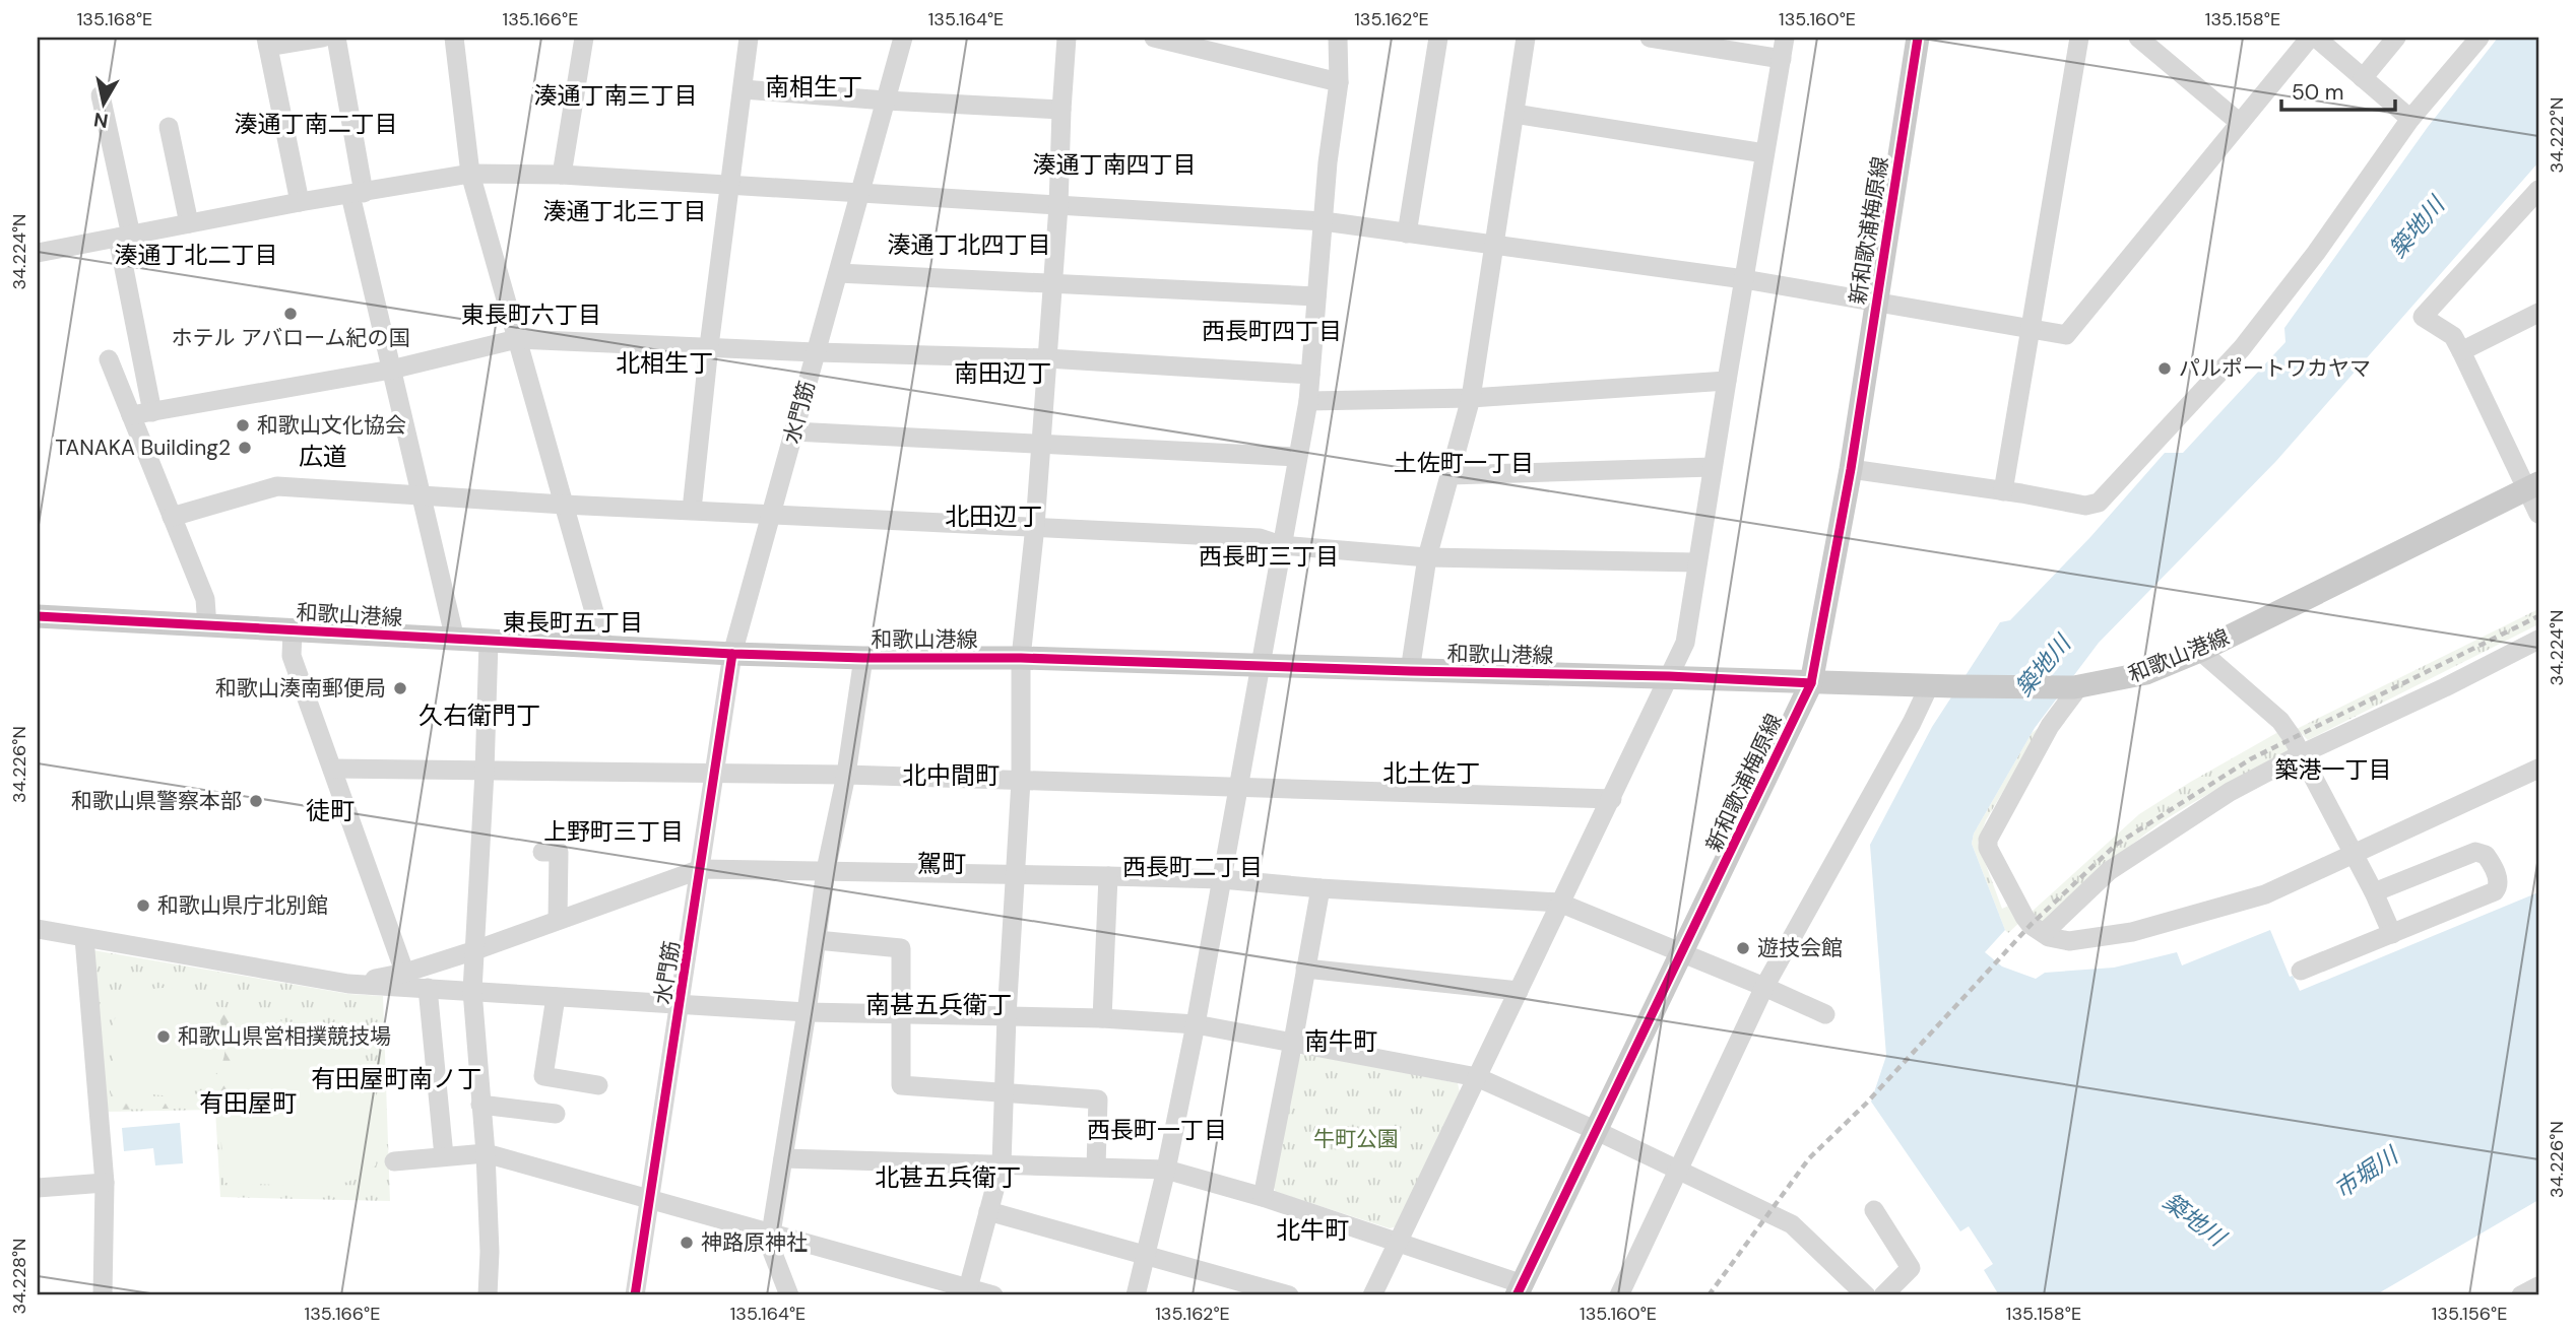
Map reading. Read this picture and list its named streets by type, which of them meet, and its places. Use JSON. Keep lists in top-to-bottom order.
{
  "streets": {
    "main road": ["新和歌浦梅原線", "和歌山港線"],
    "street": ["水門筋"]
  },
  "crossings": [
    ["新和歌浦梅原線", "和歌山港線"],
    ["水門筋", "和歌山港線"]
  ],
  "districts": [
    "南相生丁",
    "湊通丁南三丁目",
    "湊通丁南二丁目",
    "湊通丁南四丁目",
    "湊通丁北三丁目",
    "湊通丁北四丁目",
    "湊通丁北二丁目",
    "東長町六丁目",
    "西長町四丁目",
    "北相生丁",
    "南田辺丁",
    "広道",
    "土佐町一丁目",
    "北田辺丁",
    "西長町三丁目",
    "東長町五丁目",
    "久右衛門丁",
    "築港一丁目",
    "北土佐丁",
    "北中間町",
    "徒町",
    "上野町三丁目",
    "駕町",
    "西長町二丁目",
    "南甚五兵衛丁",
    "南牛町",
    "有田屋町南ノ丁",
    "有田屋町",
    "西長町一丁目",
    "北甚五兵衛丁",
    "北牛町"
  ],
  "water": ["築地川", "市堀川"],
  "parks": ["牛町公園"],
  "places": [
    "ホテル アバローム紀の国",
    "パルポートワカヤマ",
    "和歌山文化協会",
    "TANAKA Building2",
    "和歌山湊南郵便局",
    "和歌山県警察本部",
    "和歌山県庁北別館",
    "遊技会館",
    "和歌山県営相撲競技場",
    "神路原神社"
  ],
  "scale_bar": "50 m",
  "north": "bottom",
  "coordinates": [
    "135.168°E",
    "135.166°E",
    "135.164°E",
    "135.162°E",
    "135.160°E",
    "135.158°E",
    "34.222°N",
    "34.224°N",
    "34.226°N",
    "34.228°N",
    "135.156°E"
  ]
}
